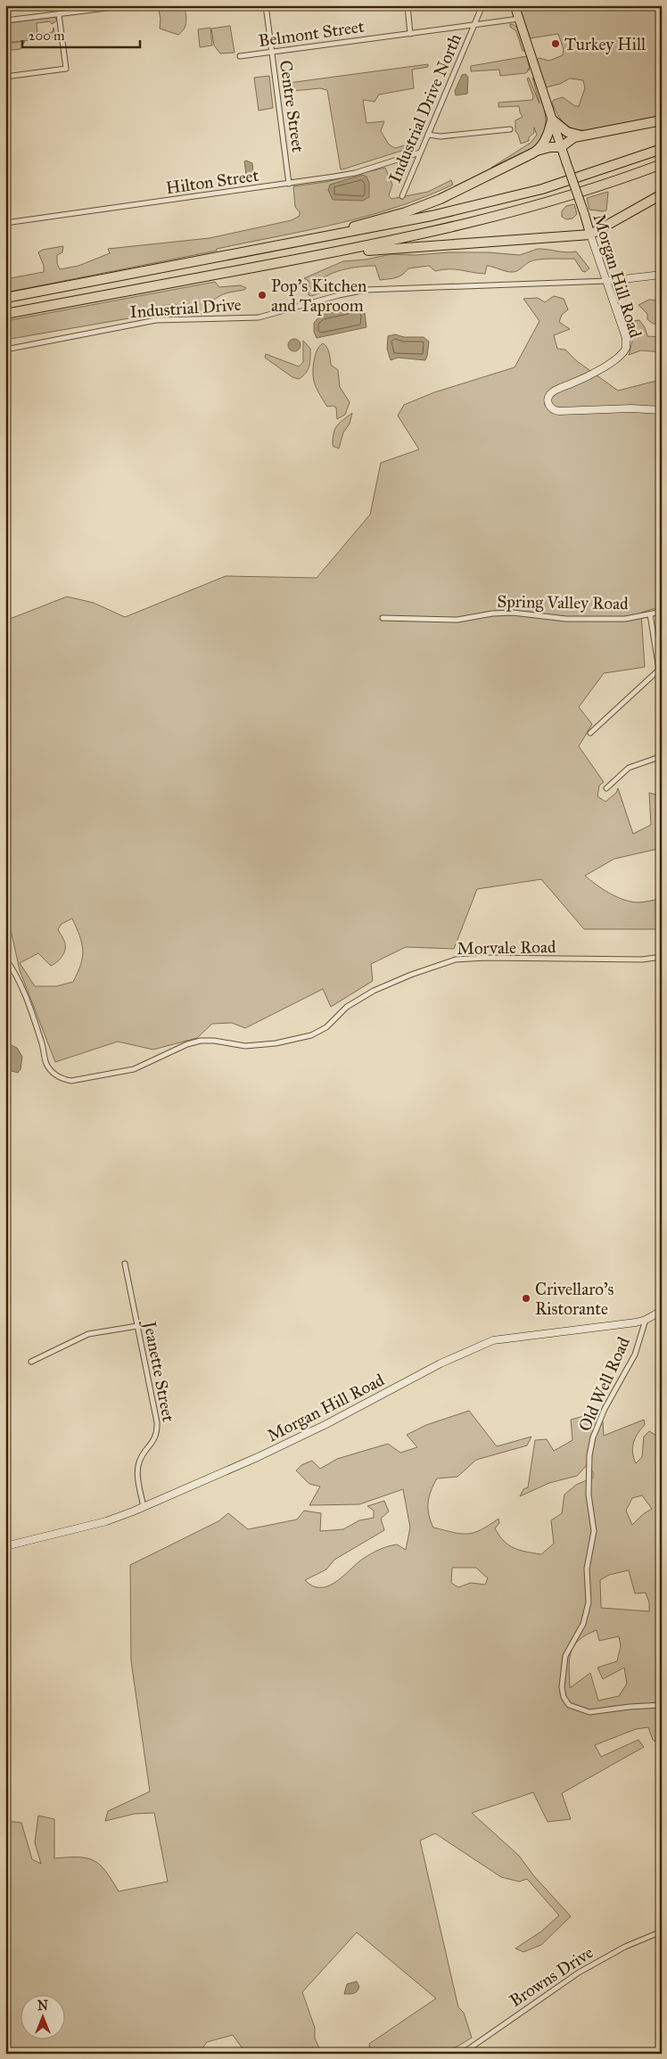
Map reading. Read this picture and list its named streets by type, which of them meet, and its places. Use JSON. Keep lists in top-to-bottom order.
{
  "streets": {
    "main road": ["Morgan Hill Road"],
    "street": [
      "Belmont Street",
      "Centre Street",
      "Industrial Drive North",
      "Hilton Street",
      "Industrial Drive",
      "Spring Valley Road",
      "Morvale Road",
      "Jeanette Street",
      "Old Well Road",
      "Browns Drive"
    ]
  },
  "crossings": [
    ["Belmont Street", "Centre Street"],
    ["Belmont Street", "Industrial Drive North"],
    ["Belmont Street", "Morgan Hill Road"],
    ["Centre Street", "Hilton Street"],
    ["Industrial Drive North", "Hilton Street"],
    ["Morgan Hill Road", "Industrial Drive"],
    ["Morgan Hill Road", "Jeanette Street"],
    ["Morgan Hill Road", "Old Well Road"]
  ],
  "places": ["Turkey Hill", "Pop's Kitchen and Taproom", "Crivellaro's Ristorante"],
  "scale_bar": "200 m",
  "north": "top"
}
